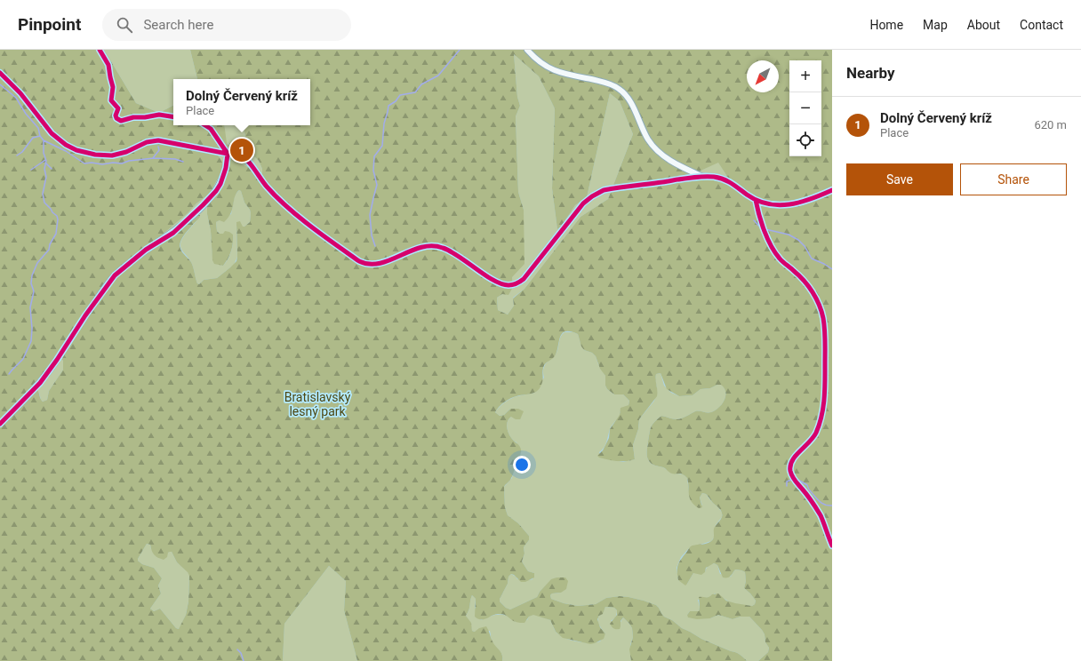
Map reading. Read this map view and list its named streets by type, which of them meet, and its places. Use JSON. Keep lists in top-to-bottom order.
{
  "parks": ["Bratislavský lesný park"],
  "north": "bottom left",
  "page": {
    "header": "Pinpoint",
    "search": "Search here",
    "nav": [
      "Home",
      "Map",
      "About",
      "Contact"
    ],
    "heading": "Nearby",
    "map_buttons": ["+", "−"],
    "popup": ["Dolný Červený kríž", "Place"],
    "list": [
      {
        "mark": "1",
        "name": "Dolný Červený kríž",
        "note": "Place",
        "value": "620 m"
      }
    ],
    "pins": "1",
    "buttons": ["Save", "Share"]
  }
}
